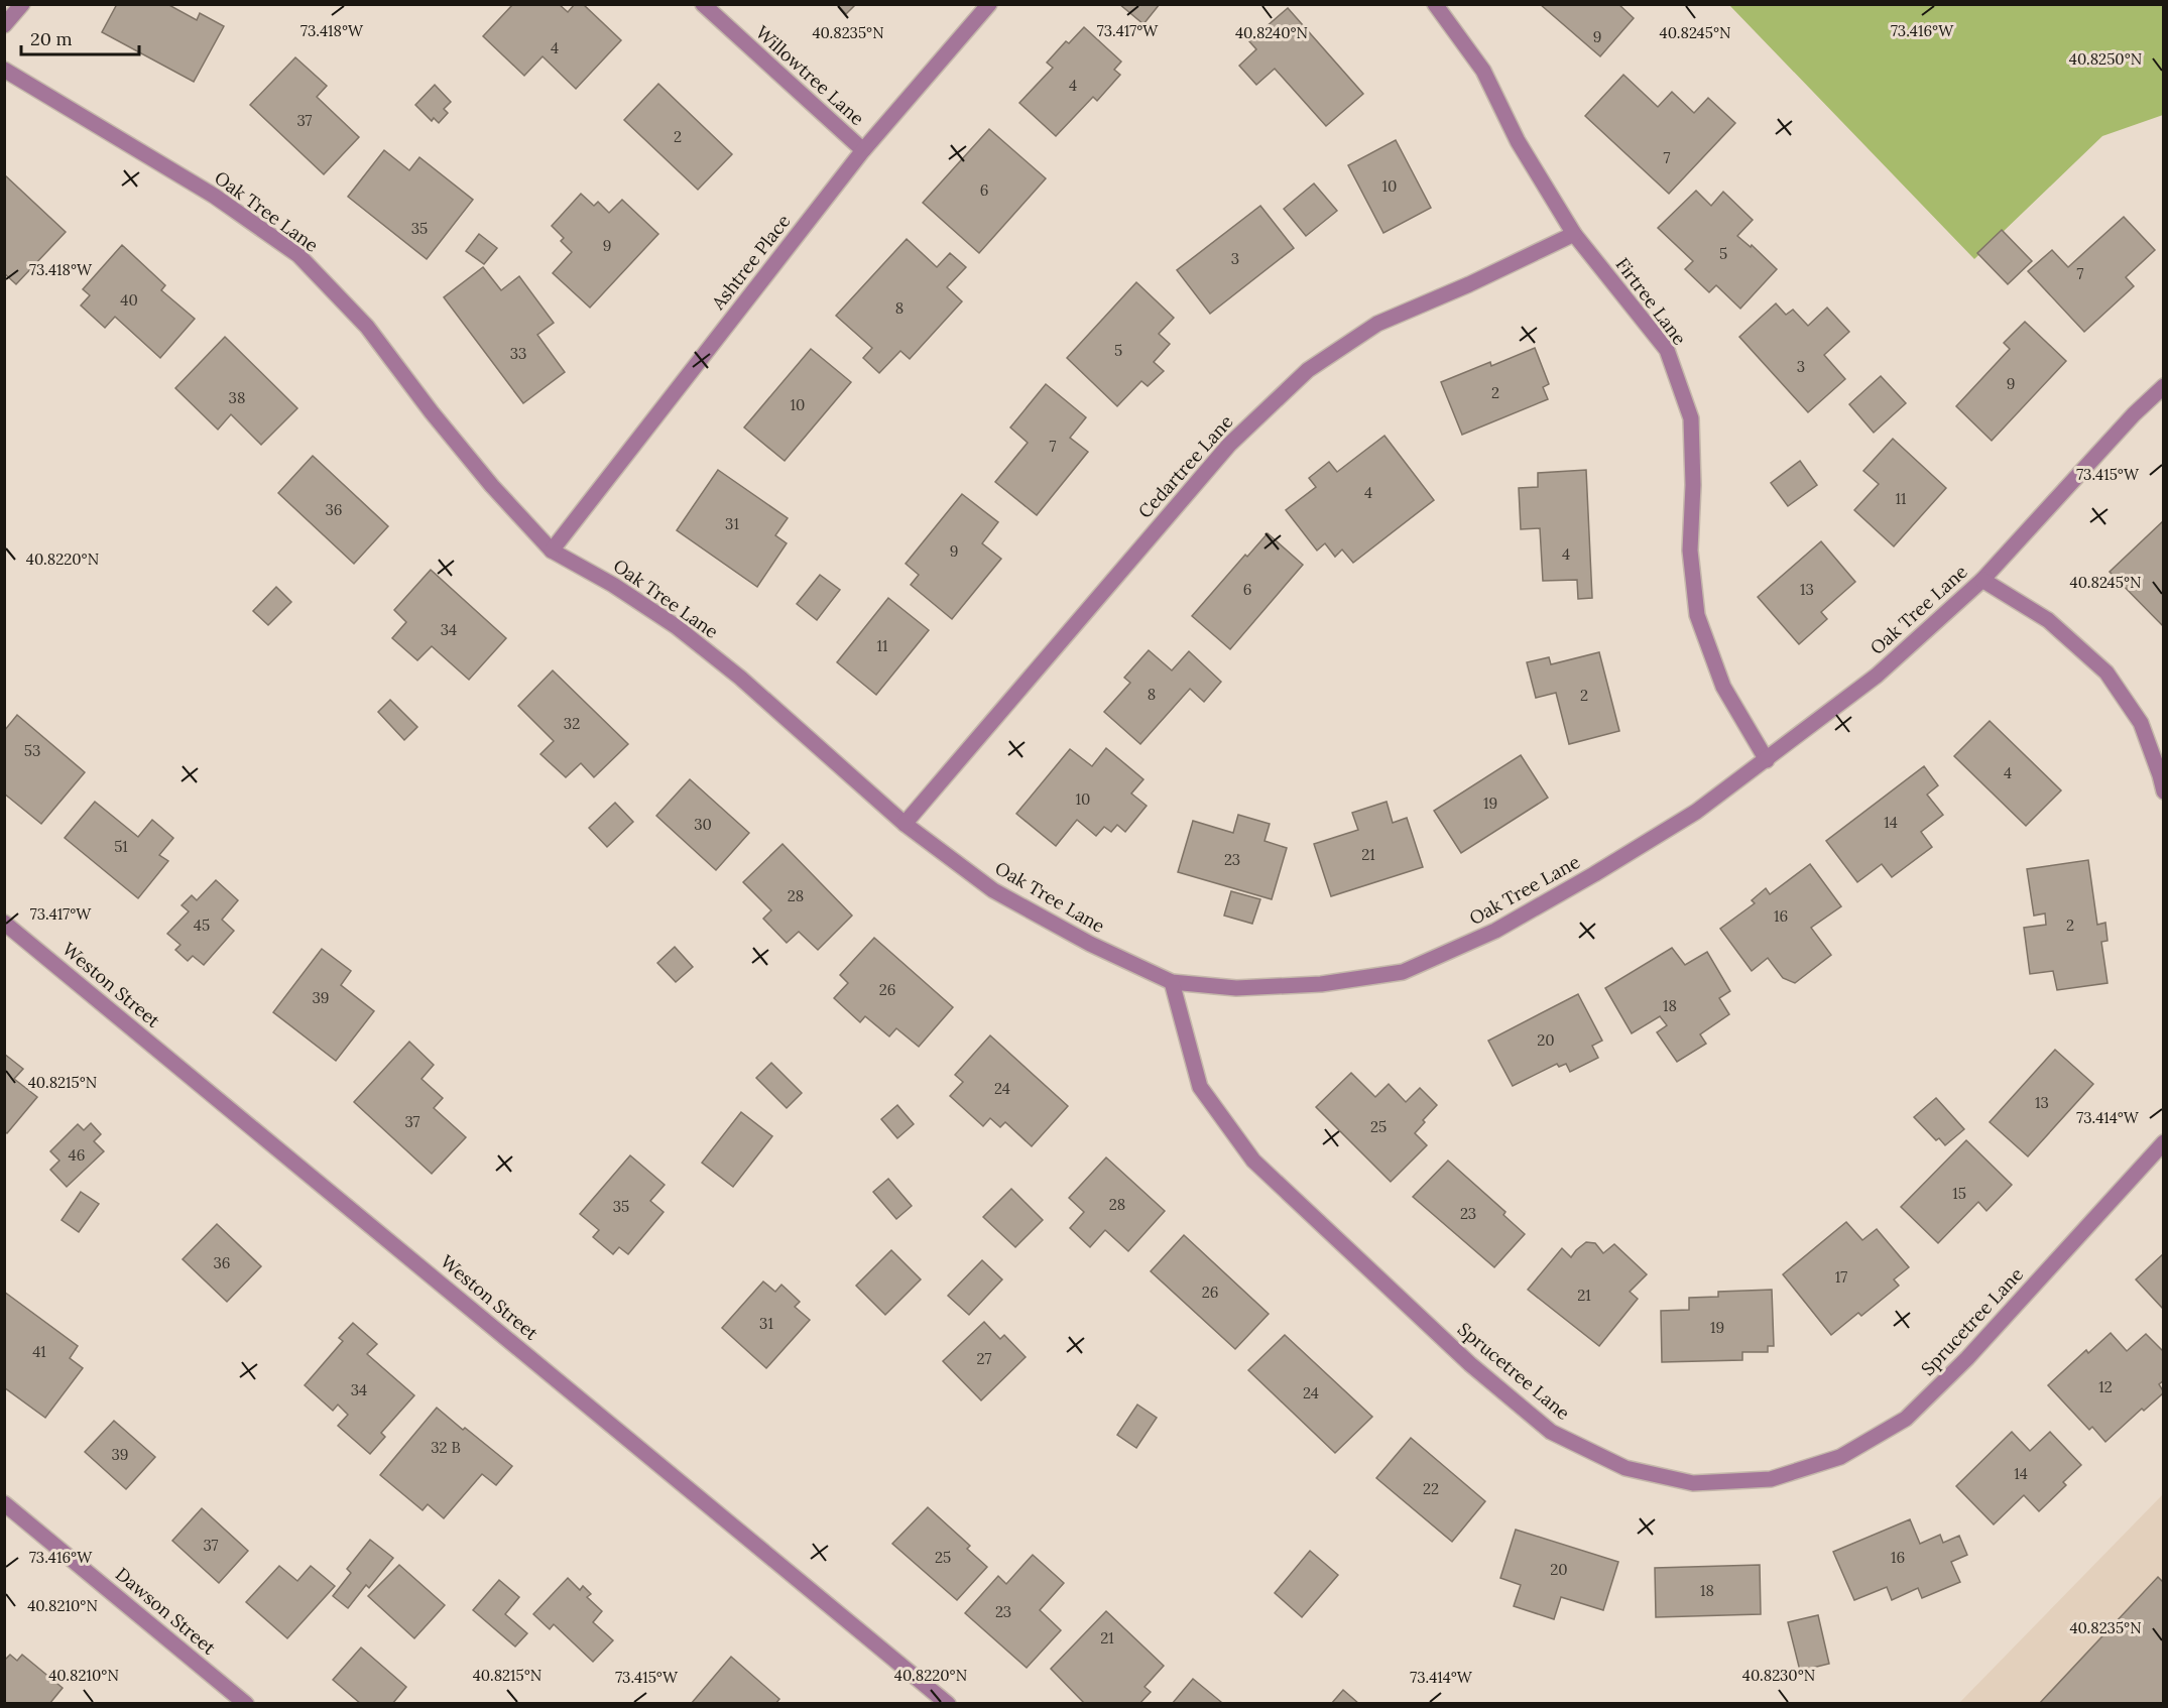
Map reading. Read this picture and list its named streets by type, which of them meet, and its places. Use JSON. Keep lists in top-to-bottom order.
{
  "streets": {
    "street": [
      "Willowtree Lane",
      "Oak Tree Lane",
      "Ashtree Place",
      "Firtree Lane",
      "Cedartree Lane",
      "Weston Street",
      "Sprucetree Lane",
      "Dawson Street"
    ]
  },
  "crossings": [
    ["Willowtree Lane", "Ashtree Place"],
    ["Oak Tree Lane", "Ashtree Place"],
    ["Oak Tree Lane", "Firtree Lane"],
    ["Oak Tree Lane", "Cedartree Lane"],
    ["Oak Tree Lane", "Sprucetree Lane"],
    ["Firtree Lane", "Cedartree Lane"]
  ],
  "house_numbers": [
    "9",
    "4",
    "4",
    "37",
    "2",
    "7",
    "10",
    "6",
    "35",
    "9",
    "5",
    "3",
    "7",
    "40",
    "8",
    "5",
    "33",
    "3",
    "9",
    "2",
    "38",
    "10",
    "7",
    "4",
    "11",
    "36",
    "31",
    "9",
    "4",
    "6",
    "13",
    "34",
    "11",
    "8",
    "2",
    "32",
    "53",
    "4",
    "10",
    "19",
    "14",
    "30",
    "51",
    "21",
    "23",
    "28",
    "16",
    "45",
    "2",
    "26",
    "39",
    "18",
    "20",
    "24",
    "13",
    "37",
    "25",
    "46",
    "15",
    "28",
    "35",
    "23",
    "36",
    "17",
    "26",
    "21",
    "31",
    "19",
    "41",
    "27",
    "12",
    "34",
    "24",
    "32 B",
    "39",
    "14",
    "22",
    "37",
    "25",
    "16",
    "20",
    "18",
    "23",
    "21"
  ],
  "scale_bar": "20 m",
  "coordinates": [
    "73.416°W",
    "73.418°W",
    "73.417°W",
    "40.8235°N",
    "40.8240°N",
    "40.8245°N",
    "40.8250°N",
    "73.415°W",
    "40.8220°N",
    "40.8215°N",
    "73.414°W",
    "40.8210°N",
    "40.8230°N"
  ]
}
